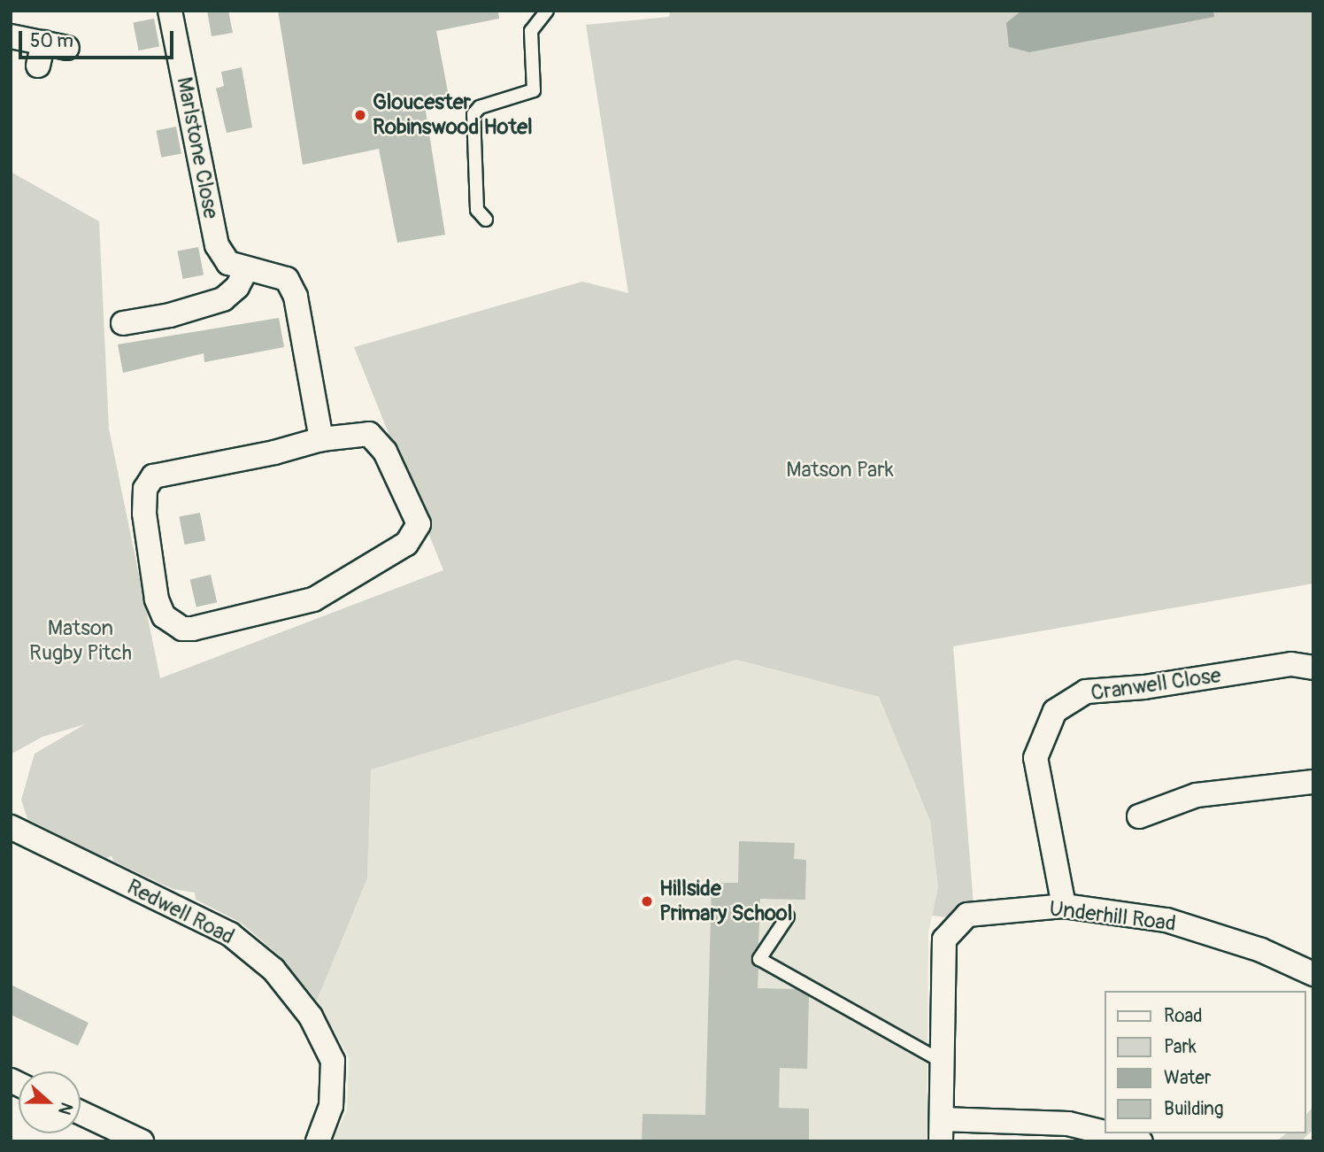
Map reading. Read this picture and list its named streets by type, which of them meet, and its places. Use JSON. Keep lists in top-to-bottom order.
{
  "streets": {
    "street": [
      "Marlstone Close",
      "Cranwell Close",
      "Redwell Road",
      "Underhill Road"
    ]
  },
  "crossings": [
    ["Cranwell Close", "Underhill Road"]
  ],
  "parks": ["Matson Park", "Matson Rugby Pitch"],
  "places": ["Gloucester Robinswood Hotel", "Hillside Primary School"],
  "legend": [
    "Road",
    "Park",
    "Water",
    "Building"
  ],
  "scale_bar": "50 m",
  "north": "right"
}
